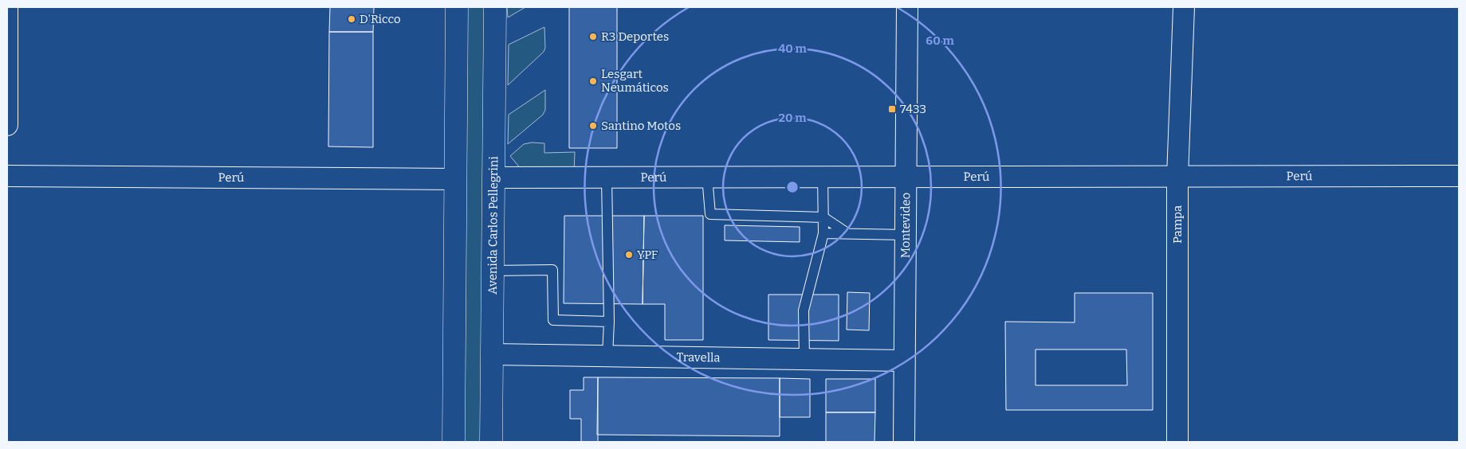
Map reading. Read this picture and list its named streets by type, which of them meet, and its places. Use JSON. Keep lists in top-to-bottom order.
{
  "streets": {
    "main road": ["Avenida Carlos Pellegrini"],
    "street": [
      "Perú",
      "Montevideo",
      "Pampa",
      "Travella"
    ]
  },
  "crossings": [
    ["Perú", "Avenida Carlos Pellegrini"],
    ["Perú", "Montevideo"],
    ["Perú", "Pampa"],
    ["Avenida Carlos Pellegrini", "Travella"],
    ["Montevideo", "Travella"]
  ],
  "places": {
    "other": [
      "D'Ricco",
      "R3 Deportes",
      "Lesgart Neumáticos",
      "Santino Motos",
      "YPF"
    ],
    "transit": ["7433"]
  },
  "rings": ["60 m", "40 m", "20 m"]
}
